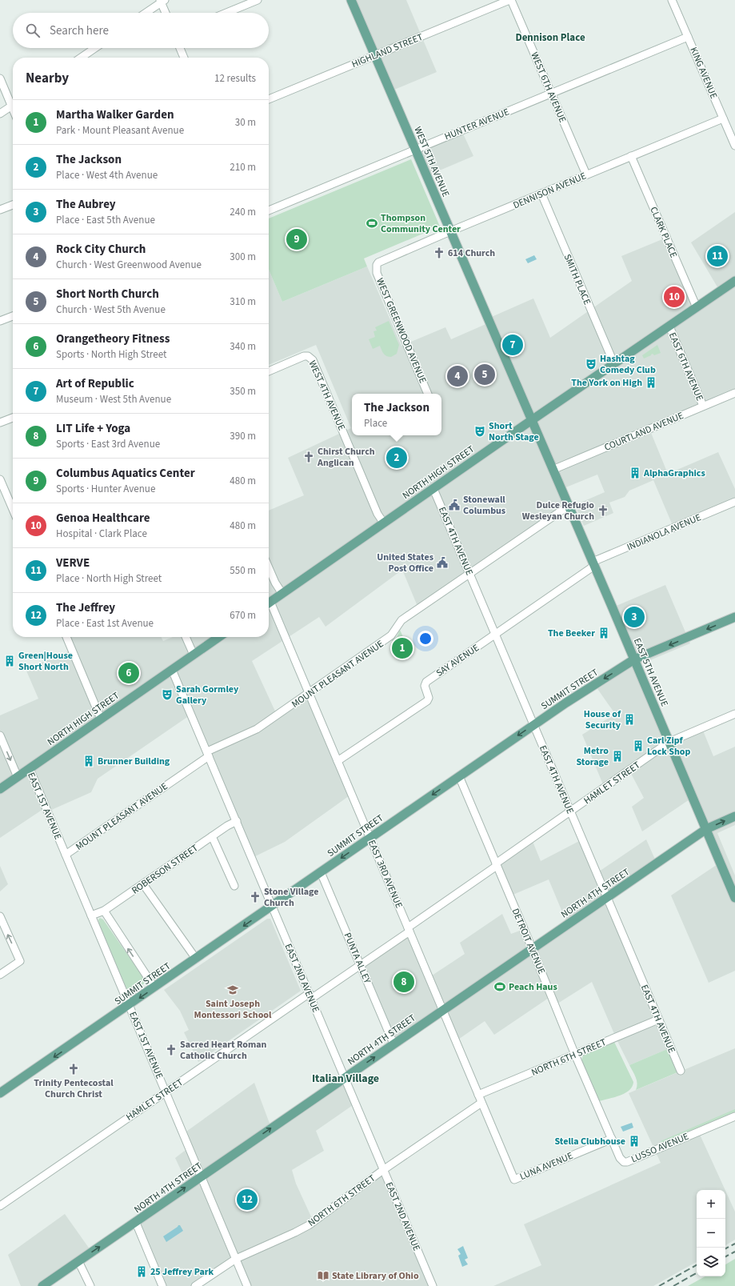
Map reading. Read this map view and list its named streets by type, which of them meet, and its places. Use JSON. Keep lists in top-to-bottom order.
{
  "streets": {
    "main road": [
      "WEST 5TH AVENUE",
      "NORTH HIGH STREET",
      "EAST 5TH AVENUE",
      "SUMMIT STREET",
      "NORTH 4TH STREET"
    ],
    "street": [
      "HIGHLAND STREET",
      "KING AVENUE",
      "WEST 6TH AVENUE",
      "HUNTER AVENUE",
      "DENNISON AVENUE",
      "CLARK PLACE",
      "SMITH PLACE",
      "WEST GREENWOOD AVENUE",
      "EAST 6TH AVENUE",
      "WEST 4TH AVENUE",
      "COURTLAND AVENUE",
      "INDIANOLA AVENUE",
      "EAST 4TH AVENUE",
      "SAY AVENUE",
      "MOUNT PLEASANT AVENUE",
      "HAMLET STREET",
      "EAST 1ST AVENUE",
      "ROBERSON STREET",
      "EAST 3RD AVENUE",
      "DETROIT AVENUE",
      "PUNTA ALLEY",
      "EAST 2ND AVENUE",
      "NORTH 6TH STREET",
      "LUSSO AVENUE",
      "LUNA AVENUE"
    ]
  },
  "crossings": [
    ["HIGHLAND STREET", "WEST 6TH AVENUE"],
    ["HIGHLAND STREET", "WEST 5TH AVENUE"],
    ["KING AVENUE", "HUNTER AVENUE"],
    ["KING AVENUE", "DENNISON AVENUE"],
    ["WEST 6TH AVENUE", "HUNTER AVENUE"],
    ["WEST 6TH AVENUE", "DENNISON AVENUE"],
    ["HUNTER AVENUE", "WEST 5TH AVENUE"],
    ["WEST 5TH AVENUE", "DENNISON AVENUE"],
    ["WEST 5TH AVENUE", "NORTH HIGH STREET"],
    ["WEST 5TH AVENUE", "EAST 5TH AVENUE"],
    ["DENNISON AVENUE", "CLARK PLACE"],
    ["DENNISON AVENUE", "SMITH PLACE"],
    ["DENNISON AVENUE", "WEST GREENWOOD AVENUE"],
    ["CLARK PLACE", "NORTH HIGH STREET"],
    ["SMITH PLACE", "NORTH HIGH STREET"],
    ["EAST 6TH AVENUE", "COURTLAND AVENUE"],
    ["EAST 6TH AVENUE", "NORTH HIGH STREET"],
    ["WEST 4TH AVENUE", "NORTH HIGH STREET"],
    ["COURTLAND AVENUE", "EAST 5TH AVENUE"],
    ["NORTH HIGH STREET", "EAST 4TH AVENUE"],
    ["NORTH HIGH STREET", "EAST 5TH AVENUE"],
    ["NORTH HIGH STREET", "EAST 1ST AVENUE"],
    ["NORTH HIGH STREET", "EAST 2ND AVENUE"],
    ["INDIANOLA AVENUE", "SAY AVENUE"],
    ["INDIANOLA AVENUE", "EAST 5TH AVENUE"],
    ["EAST 4TH AVENUE", "SAY AVENUE"],
    ["EAST 4TH AVENUE", "MOUNT PLEASANT AVENUE"],
    ["EAST 4TH AVENUE", "SUMMIT STREET"],
    ["EAST 4TH AVENUE", "HAMLET STREET"],
    ["EAST 4TH AVENUE", "NORTH 4TH STREET"],
    ["EAST 4TH AVENUE", "NORTH 6TH STREET"],
    ["SAY AVENUE", "EAST 5TH AVENUE"],
    ["SAY AVENUE", "EAST 3RD AVENUE"],
    ["EAST 5TH AVENUE", "MOUNT PLEASANT AVENUE"],
    ["EAST 5TH AVENUE", "SUMMIT STREET"],
    ["EAST 5TH AVENUE", "HAMLET STREET"],
    ["EAST 5TH AVENUE", "NORTH 4TH STREET"],
    ["MOUNT PLEASANT AVENUE", "EAST 1ST AVENUE"],
    ["MOUNT PLEASANT AVENUE", "EAST 3RD AVENUE"],
    ["MOUNT PLEASANT AVENUE", "EAST 2ND AVENUE"],
    ["SUMMIT STREET", "EAST 1ST AVENUE"],
    ["SUMMIT STREET", "EAST 3RD AVENUE"],
    ["SUMMIT STREET", "DETROIT AVENUE"],
    ["SUMMIT STREET", "PUNTA ALLEY"],
    ["SUMMIT STREET", "EAST 2ND AVENUE"],
    ["HAMLET STREET", "EAST 1ST AVENUE"],
    ["HAMLET STREET", "EAST 3RD AVENUE"],
    ["HAMLET STREET", "DETROIT AVENUE"],
    ["HAMLET STREET", "PUNTA ALLEY"],
    ["HAMLET STREET", "EAST 2ND AVENUE"],
    ["EAST 1ST AVENUE", "ROBERSON STREET"],
    ["EAST 1ST AVENUE", "NORTH 4TH STREET"],
    ["EAST 1ST AVENUE", "NORTH 6TH STREET"],
    ["ROBERSON STREET", "EAST 2ND AVENUE"],
    ["EAST 3RD AVENUE", "NORTH 4TH STREET"],
    ["EAST 3RD AVENUE", "NORTH 6TH STREET"],
    ["EAST 3RD AVENUE", "LUNA AVENUE"],
    ["NORTH 4TH STREET", "DETROIT AVENUE"],
    ["NORTH 4TH STREET", "PUNTA ALLEY"],
    ["NORTH 4TH STREET", "EAST 2ND AVENUE"],
    ["DETROIT AVENUE", "NORTH 6TH STREET"],
    ["DETROIT AVENUE", "LUSSO AVENUE"],
    ["EAST 2ND AVENUE", "NORTH 6TH STREET"],
    ["LUSSO AVENUE", "LUNA AVENUE"]
  ],
  "one_way": ["SUMMIT STREET", "NORTH 4TH STREET"],
  "districts": ["Dennison Place", "Italian Village"],
  "places": {
    "sports": ["Thompson Community Center", "Peach Haus"],
    "church": [
      "614 Church",
      "Chirst Church Anglican",
      "Dulce Refugio Wesleyan Church",
      "Stone Village Church",
      "Sacred Heart Roman Catholic Church",
      "Trinity Pentecostal Church Christ"
    ],
    "theatre": ["Hashtag Comedy Club", "Short North Stage", "Sarah Gormley Gallery"],
    "building": [
      "The York on High",
      "AlphaGraphics",
      "The Beeker",
      "Green|House Short North",
      "House of Security",
      "Carl Zipf Lock Shop",
      "Metro Storage",
      "Brunner Building",
      "Stella Clubhouse",
      "25 Jeffrey Park"
    ],
    "public building": ["Stonewall Columbus", "United States Post Office"],
    "school or university": ["Saint Joseph Montessori School"],
    "library": ["State Library of Ohio"]
  },
  "page": {
    "search": "Search here",
    "heading": ["Nearby", "12 results"],
    "list": [
      {
        "mark": "1",
        "name": "Martha Walker Garden",
        "note": "Park · Mount Pleasant Avenue",
        "value": "30 m"
      },
      {
        "mark": "2",
        "name": "The Jackson",
        "note": "Place · West 4th Avenue",
        "value": "210 m"
      },
      {
        "mark": "3",
        "name": "The Aubrey",
        "note": "Place · East 5th Avenue",
        "value": "240 m"
      },
      {
        "mark": "4",
        "name": "Rock City Church",
        "note": "Church · West Greenwood Avenue",
        "value": "300 m"
      },
      {
        "mark": "5",
        "name": "Short North Church",
        "note": "Church · West 5th Avenue",
        "value": "310 m"
      },
      {
        "mark": "6",
        "name": "Orangetheory Fitness",
        "note": "Sports · North High Street",
        "value": "340 m"
      },
      {
        "mark": "7",
        "name": "Art of Republic",
        "note": "Museum · West 5th Avenue",
        "value": "350 m"
      },
      {
        "mark": "8",
        "name": "LIT Life + Yoga",
        "note": "Sports · East 3rd Avenue",
        "value": "390 m"
      },
      {
        "mark": "9",
        "name": "Columbus Aquatics Center",
        "note": "Sports · Hunter Avenue",
        "value": "480 m"
      },
      {
        "mark": "10",
        "name": "Genoa Healthcare",
        "note": "Hospital · Clark Place",
        "value": "480 m"
      },
      {
        "mark": "11",
        "name": "VERVE",
        "note": "Place · North High Street",
        "value": "550 m"
      },
      {
        "mark": "12",
        "name": "The Jeffrey",
        "note": "Place · East 1st Avenue",
        "value": "670 m"
      }
    ],
    "pins": [
      "9",
      "11",
      "10",
      "7",
      "5",
      "4",
      "2",
      "3",
      "1",
      "6",
      "8",
      "12"
    ],
    "popup": ["The Jackson", "Place"],
    "map_buttons": ["+", "−"]
  }
}
